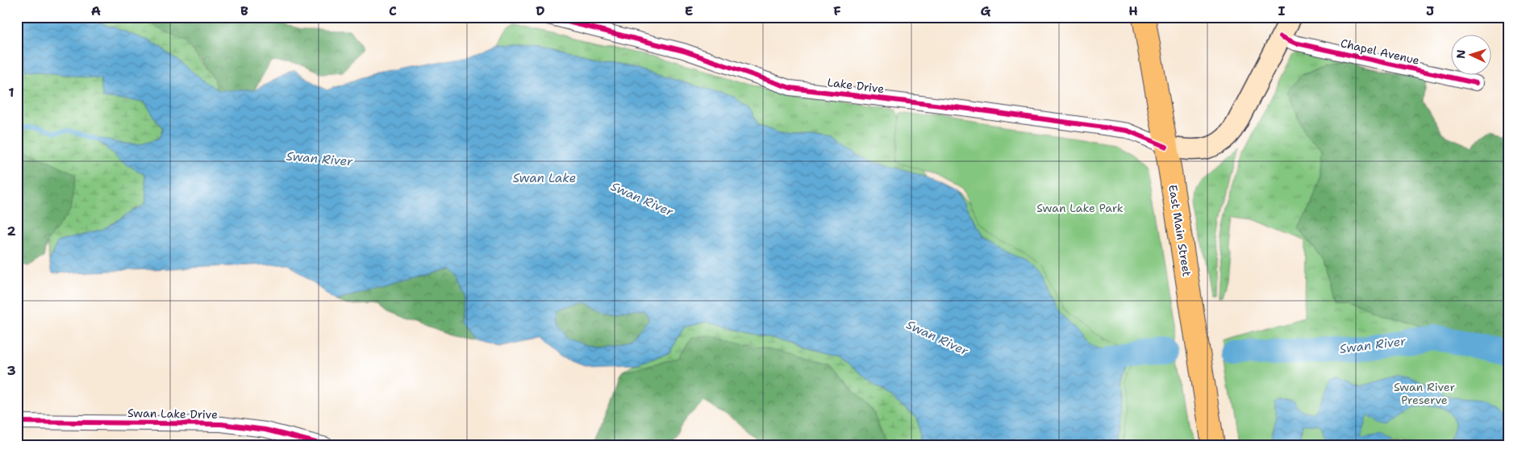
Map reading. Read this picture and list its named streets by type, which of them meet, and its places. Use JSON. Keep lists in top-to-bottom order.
{
  "streets": {
    "main road": ["East Main Street"],
    "street": ["Chapel Avenue", "Lake Drive", "Swan Lake Drive"]
  },
  "crossings": [
    ["Lake Drive", "East Main Street"]
  ],
  "water": ["Swan River", "Swan Lake"],
  "parks": ["Swan Lake Park", "Swan River Preserve"],
  "north": "left",
  "grid": {
    "columns": [
      "A",
      "B",
      "C",
      "D",
      "E",
      "F",
      "G",
      "H",
      "I",
      "J"
    ],
    "rows": ["1", "2", "3"]
  }
}
